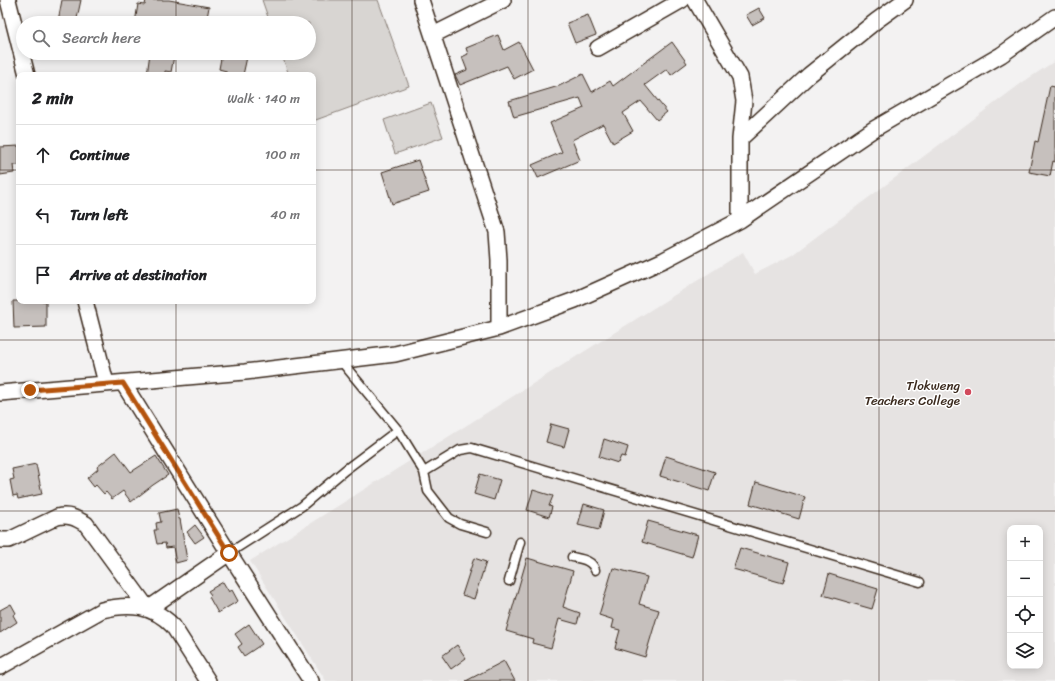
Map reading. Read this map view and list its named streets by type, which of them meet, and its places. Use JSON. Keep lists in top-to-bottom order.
{
  "places": ["Tlokweng Teachers College"],
  "page": {
    "search": "Search here",
    "heading": ["2 min", "Walk · 140 m"],
    "list": [
      ["Continue", "100 m"],
      ["Turn left", "40 m"],
      "Arrive at destination"
    ],
    "map_buttons": ["+", "−"]
  }
}
